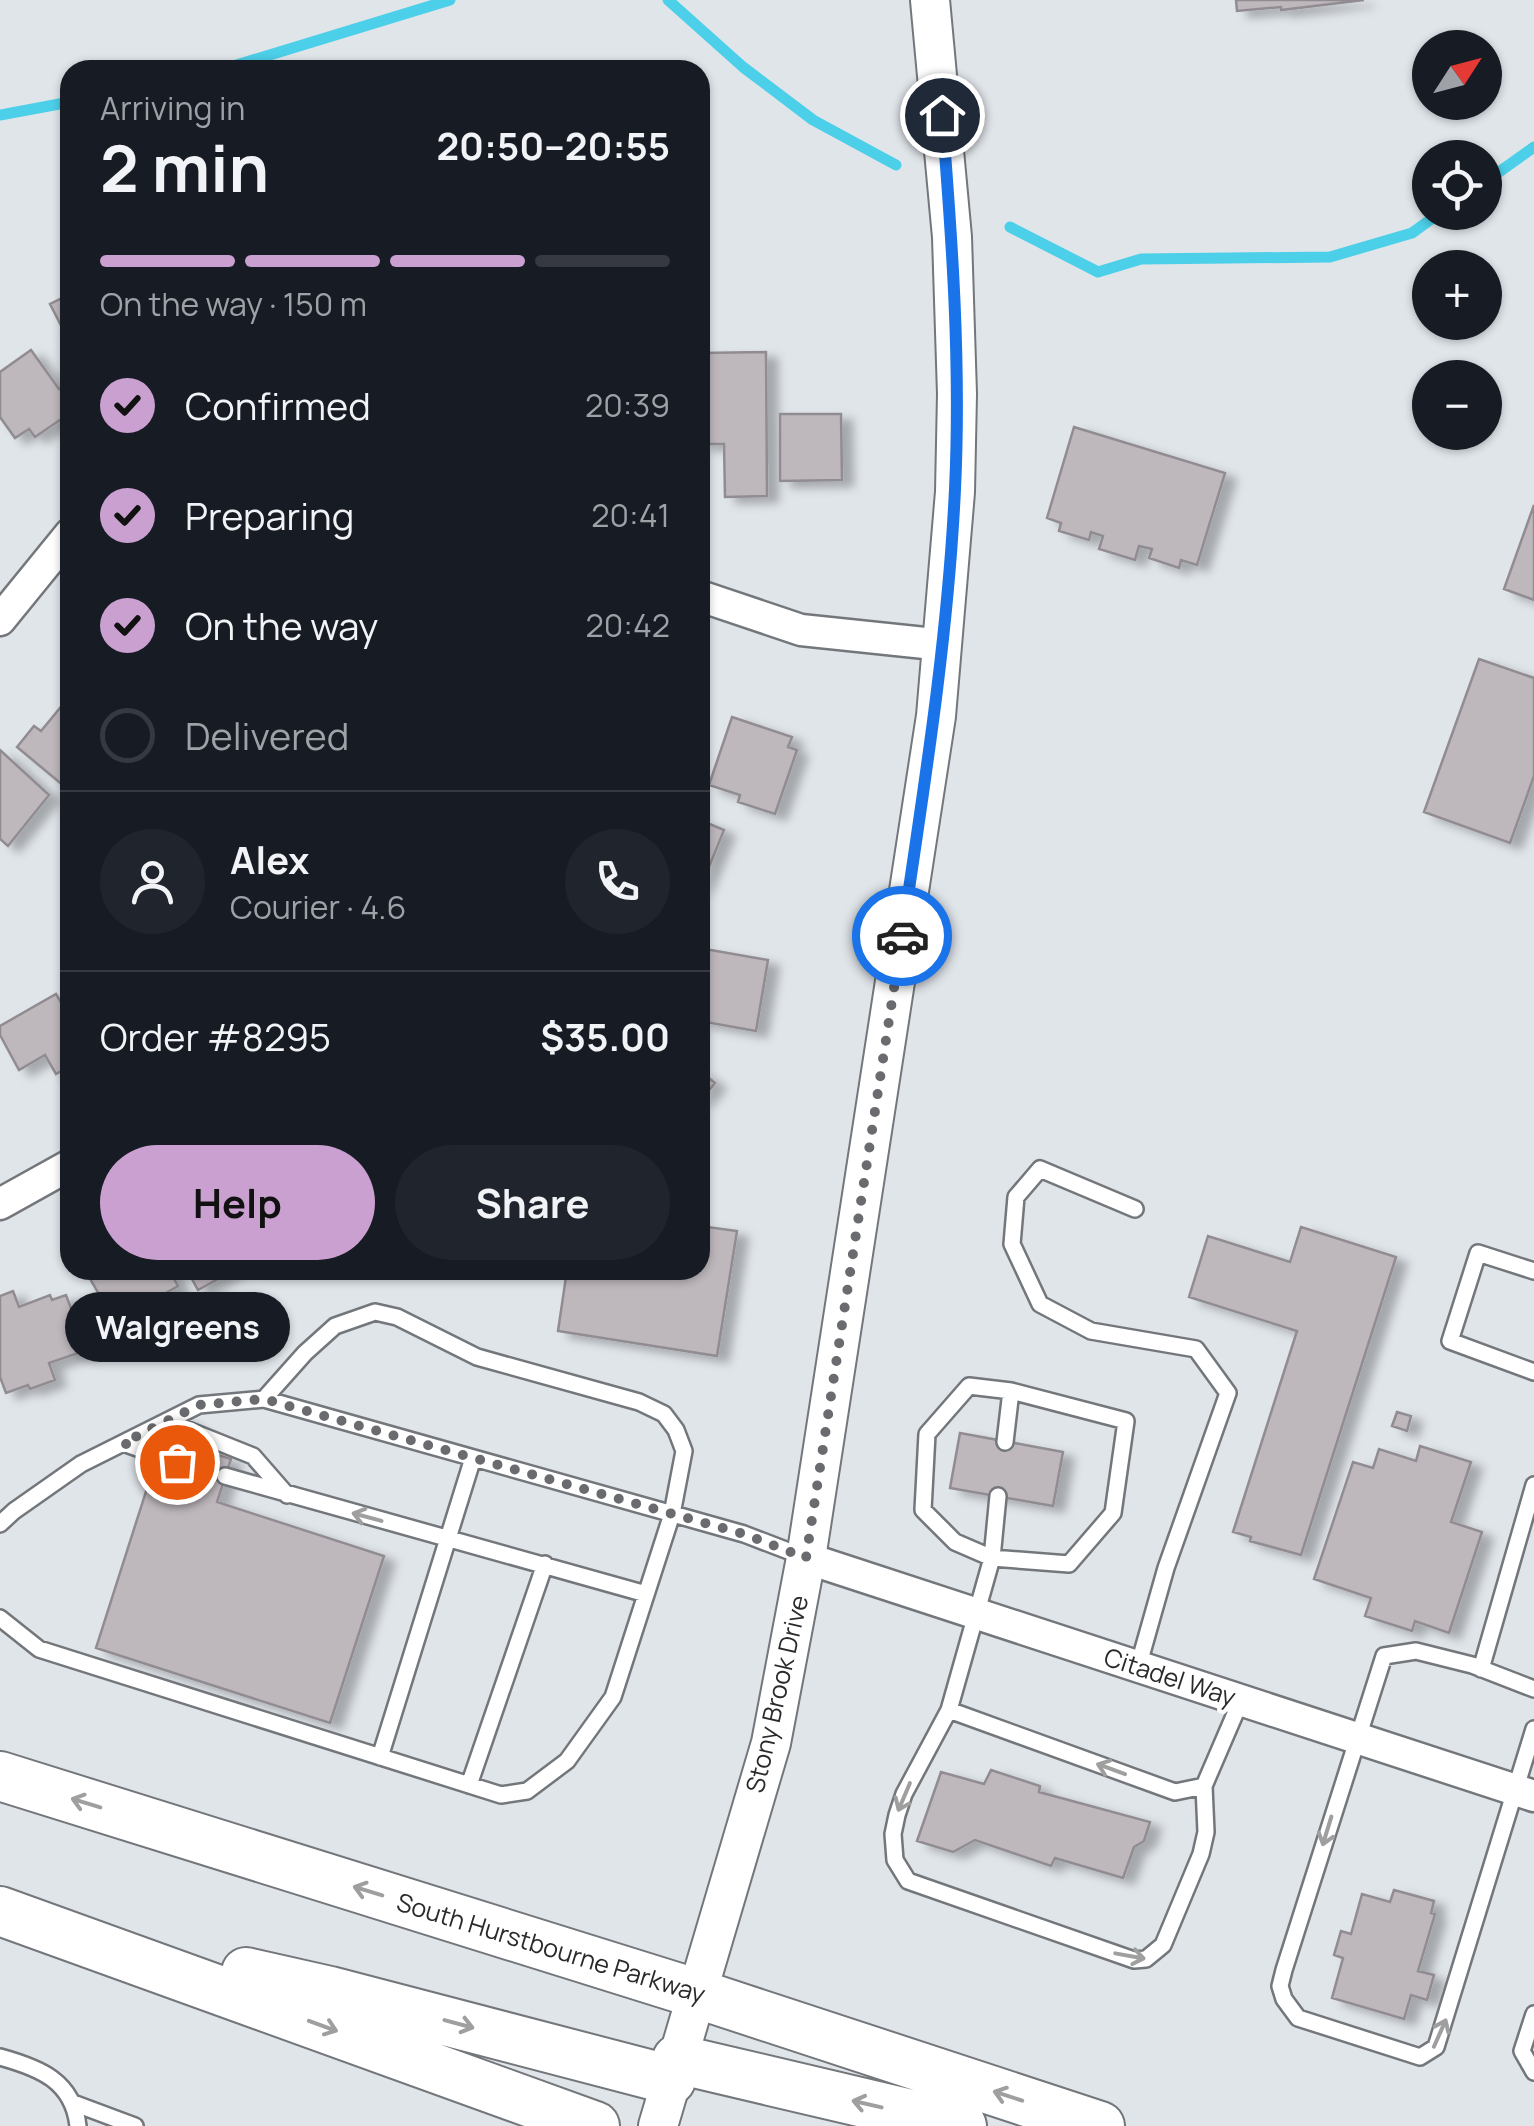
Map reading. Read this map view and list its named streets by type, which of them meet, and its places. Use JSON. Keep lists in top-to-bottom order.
{
  "streets": {
    "main road": ["South Hurstbourne Parkway"],
    "street": ["Citadel Way", "Stony Brook Drive"]
  },
  "crossings": [
    ["Citadel Way", "Stony Brook Drive"],
    ["Stony Brook Drive", "South Hurstbourne Parkway"]
  ],
  "places": ["Walgreens"],
  "north": "top right",
  "page": {
    "map_buttons": ["+", "−"],
    "heading": ["2 min", "Arriving in", "20:50–20:55"],
    "panel": [
      "Alex",
      "Courier · 4.6",
      "Order #8295",
      "$35.00"
    ],
    "bar": "On the way · 150 m",
    "list": [
      ["Confirmed", "20:39"],
      ["Preparing", "20:41"],
      ["On the way", "20:42"],
      "Delivered"
    ],
    "buttons": ["Help", "Share"],
    "bubble": "Walgreens"
  }
}
